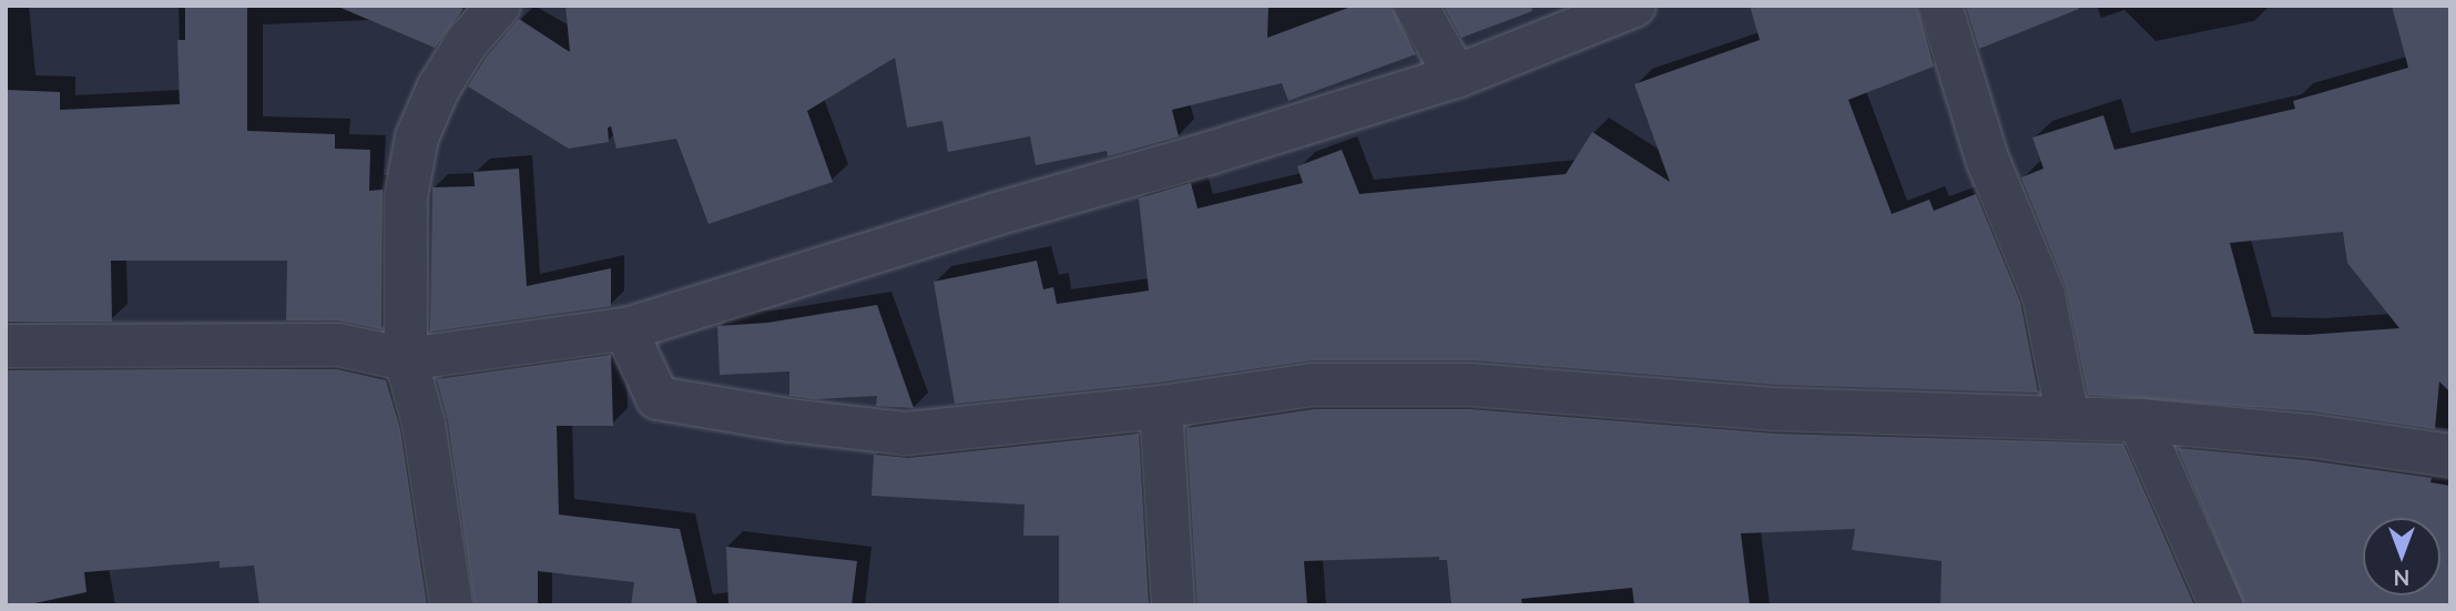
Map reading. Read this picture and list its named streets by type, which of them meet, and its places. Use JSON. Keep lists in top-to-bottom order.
{
  "north": "bottom"
}
